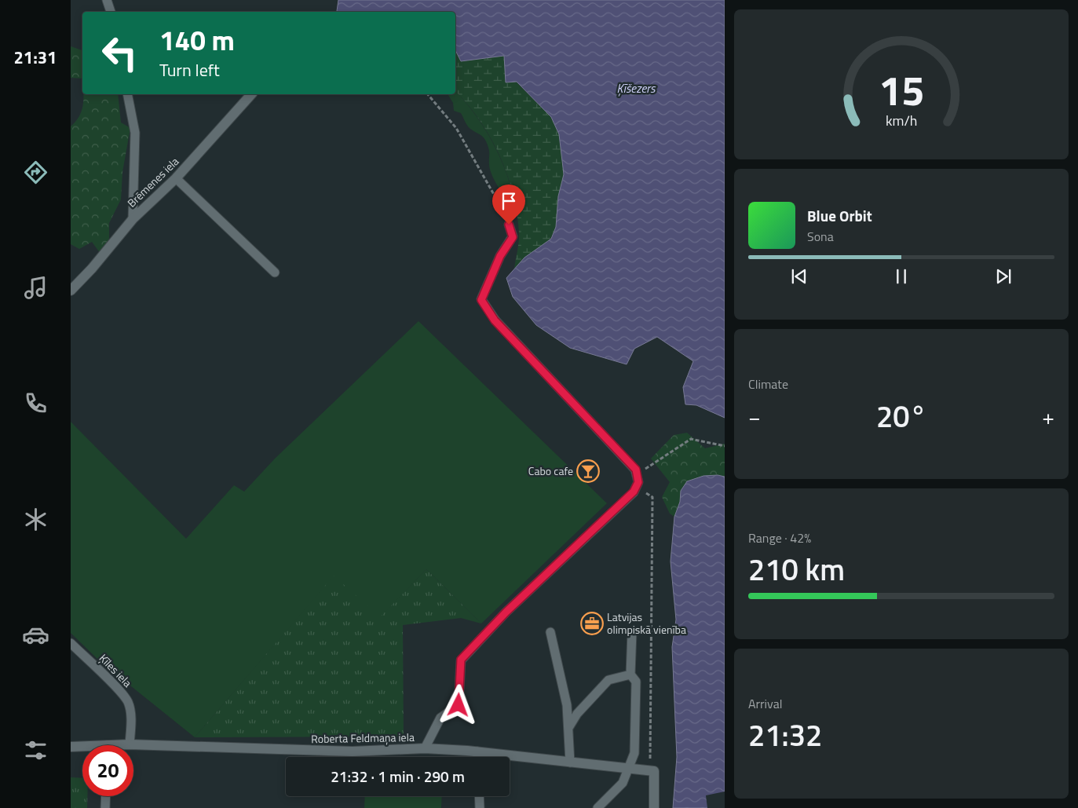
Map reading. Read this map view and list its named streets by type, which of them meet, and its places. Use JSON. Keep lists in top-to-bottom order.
{
  "streets": {
    "street": ["Brēmenes iela", "Roberta Feldmaņa iela"],
    "lane": ["Ķīles iela"]
  },
  "crossings": [
    ["Ķīles iela", "Roberta Feldmaņa iela"]
  ],
  "water": ["Ķīšezers"],
  "places": {
    "bar": ["Cabo cafe"],
    "office": ["Latvijas olimpiskā vienība"]
  },
  "page": {
    "tabs": "21:31",
    "turn": ["140 m", "Turn left"],
    "song": ["Blue Orbit", "Sona"],
    "tile": [
      "Climate",
      ["Range · 42%", "210 km"],
      ["Arrival", "21:32"]
    ],
    "heat": ["−", "20°", "+"],
    "limit": "20",
    "trip": "21:32 · 1 min · 290 m",
    "gauge": ["15", "km/h"]
  }
}
